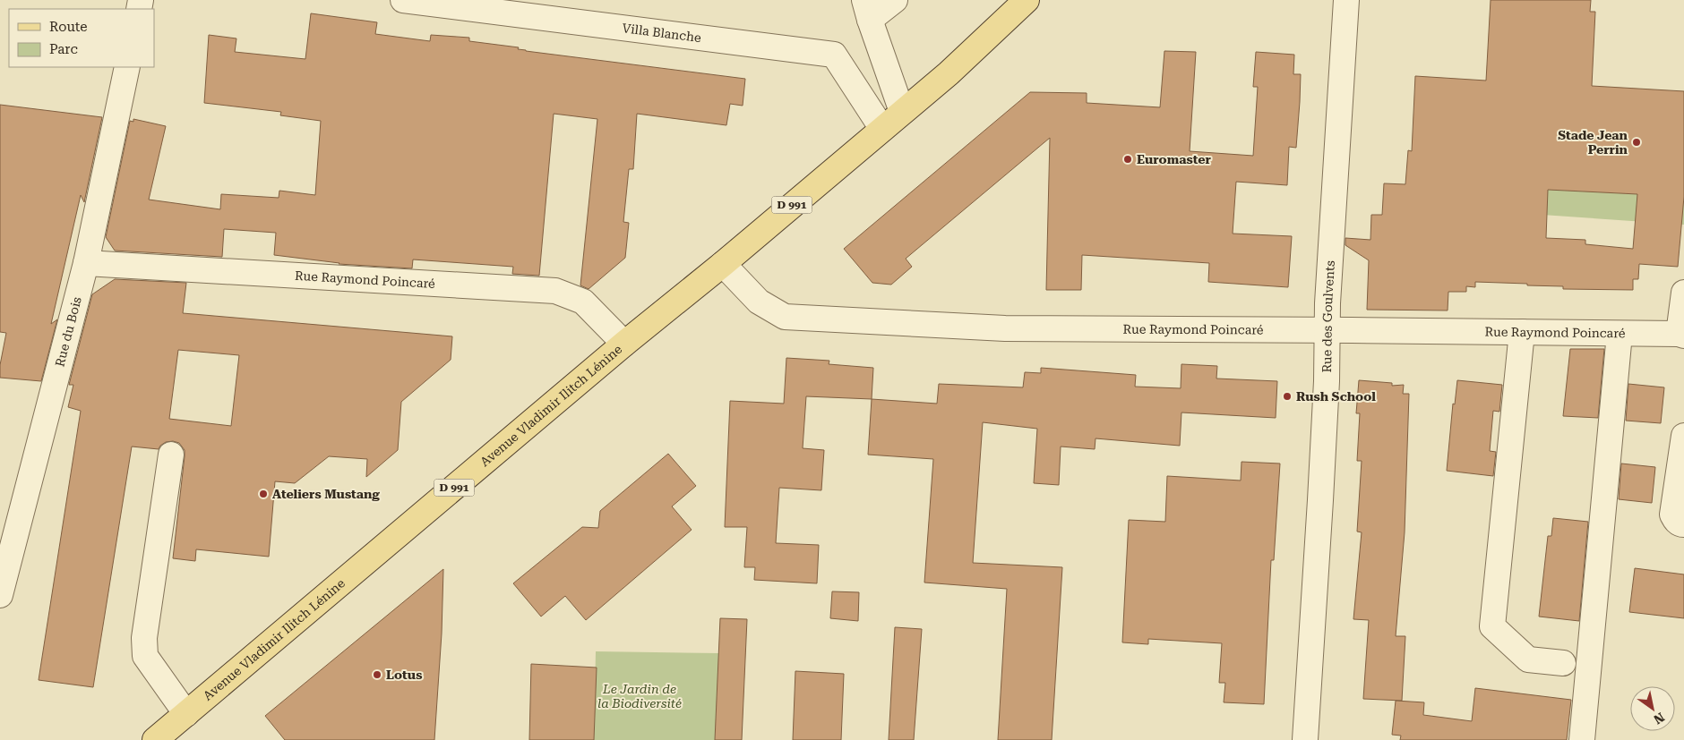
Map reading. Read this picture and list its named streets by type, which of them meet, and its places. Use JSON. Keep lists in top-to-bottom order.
{
  "streets": {
    "main road": ["D 991", "Avenue Vladimir Ilitch Lénine"],
    "street": [
      "Villa Blanche",
      "Rue Raymond Poincaré",
      "Rue des Goulvents",
      "Rue du Bois"
    ]
  },
  "crossings": [
    ["Villa Blanche", "Avenue Vladimir Ilitch Lénine"],
    ["Rue Raymond Poincaré", "Rue des Goulvents"],
    ["Rue Raymond Poincaré", "Rue du Bois"],
    ["Rue Raymond Poincaré", "Avenue Vladimir Ilitch Lénine"]
  ],
  "parks": ["Le Jardin de la Biodiversité"],
  "places": [
    "Stade Jean Perrin",
    "Euromaster",
    "Rush School",
    "Ateliers Mustang",
    "Lotus"
  ],
  "legend": ["Route", "Parc"],
  "north": "bottom right"
}
